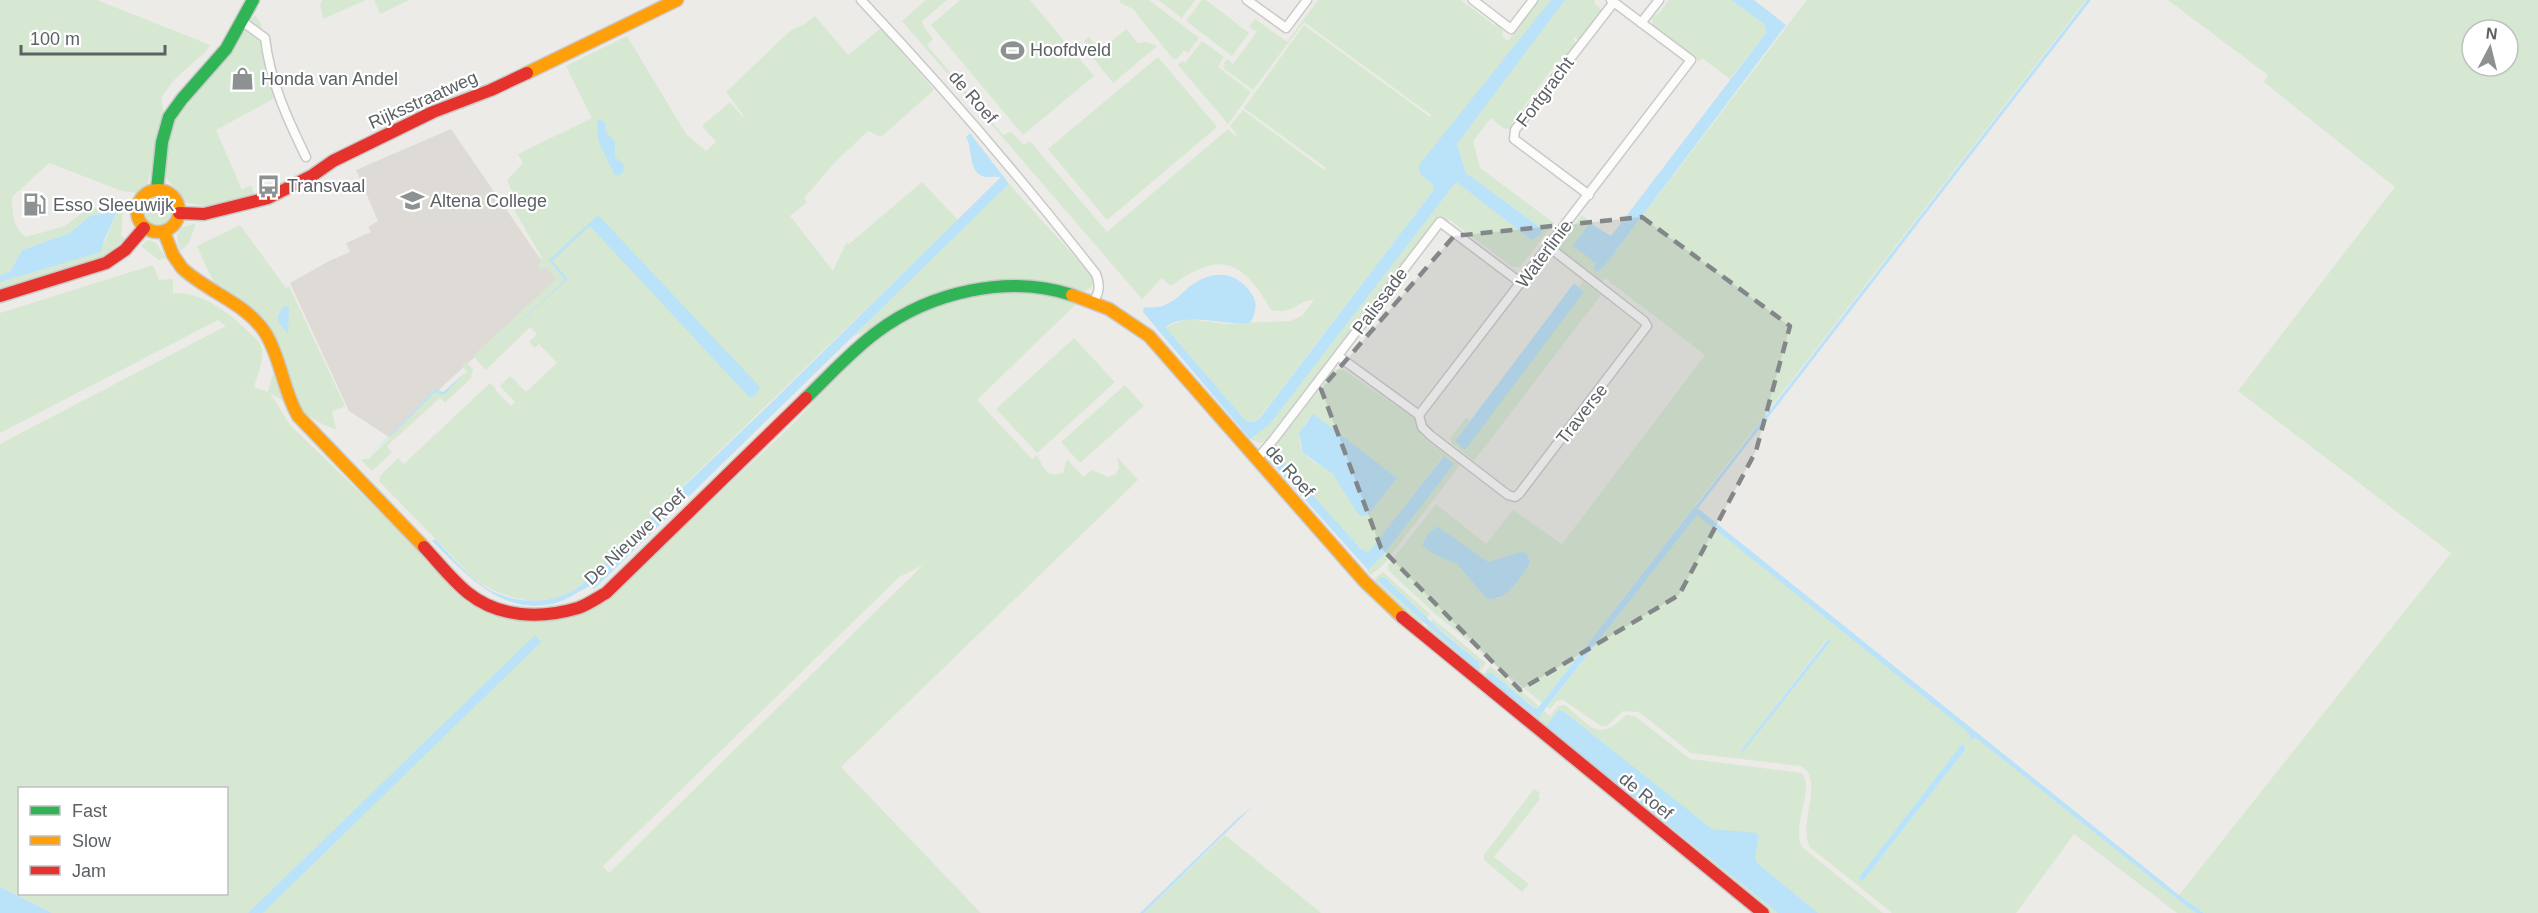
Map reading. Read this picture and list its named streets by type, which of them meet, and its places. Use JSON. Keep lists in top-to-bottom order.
{
  "streets": {
    "street": [
      "Fortgracht",
      "de Roef",
      "Rijksstraatweg",
      "Waterlinie",
      "Palissade",
      "Traverse",
      "De Nieuwe Roef"
    ]
  },
  "crossings": [
    ["Fortgracht", "Waterlinie"],
    ["de Roef", "Palissade"],
    ["de Roef", "De Nieuwe Roef"],
    ["Rijksstraatweg", "De Nieuwe Roef"],
    ["Waterlinie", "Palissade"],
    ["Waterlinie", "Traverse"]
  ],
  "places": {
    "sports": ["Hoofdveld"],
    "shop": ["Honda van Andel"],
    "bus stop": ["Transvaal"],
    "school or university": ["Altena College"],
    "fuel station": ["Esso Sleeuwijk"]
  },
  "legend": ["Fast", "Slow", "Jam"],
  "scale_bar": "100 m",
  "north": "top"
}
